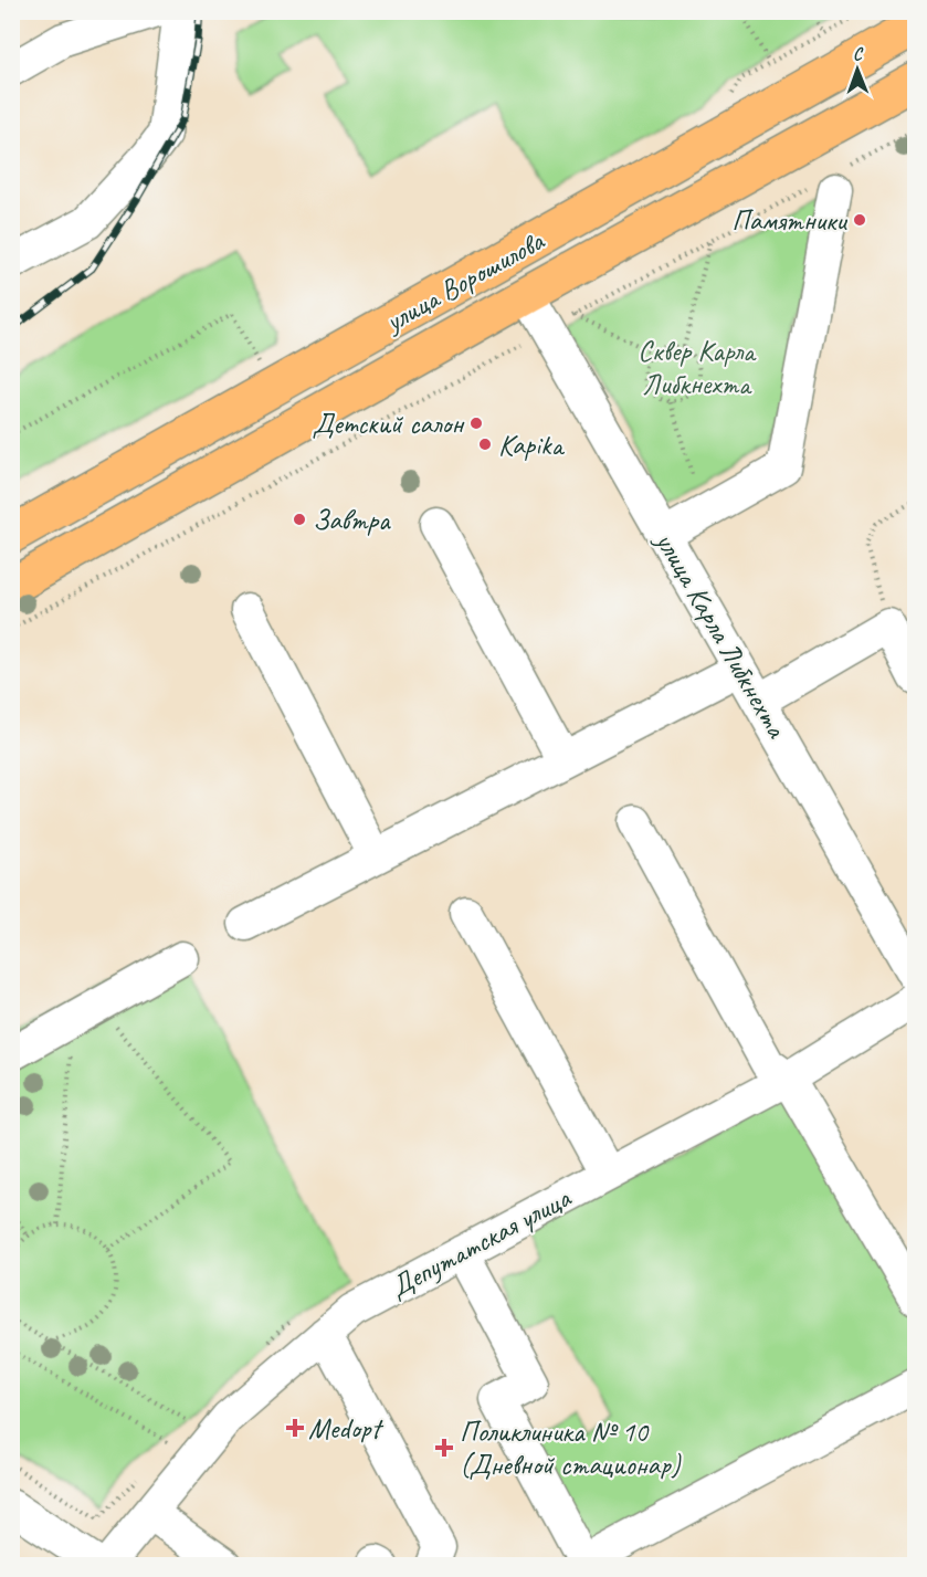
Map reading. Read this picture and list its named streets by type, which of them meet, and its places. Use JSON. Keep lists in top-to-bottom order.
{
  "streets": {
    "main road": ["улица Ворошилова"],
    "street": ["улица Карла Либкнехта", "Депутатская улица"]
  },
  "crossings": [
    ["улица Ворошилова", "улица Карла Либкнехта"]
  ],
  "parks": ["Сквер Карла Либкнехта"],
  "places": {
    "other": [
      "Памятники",
      "Детский салон",
      "Kapika",
      "Завтра"
    ],
    "health": ["Medopt", "Поликлиника № 10 (Дневной стационар)"]
  },
  "north": "top"
}
